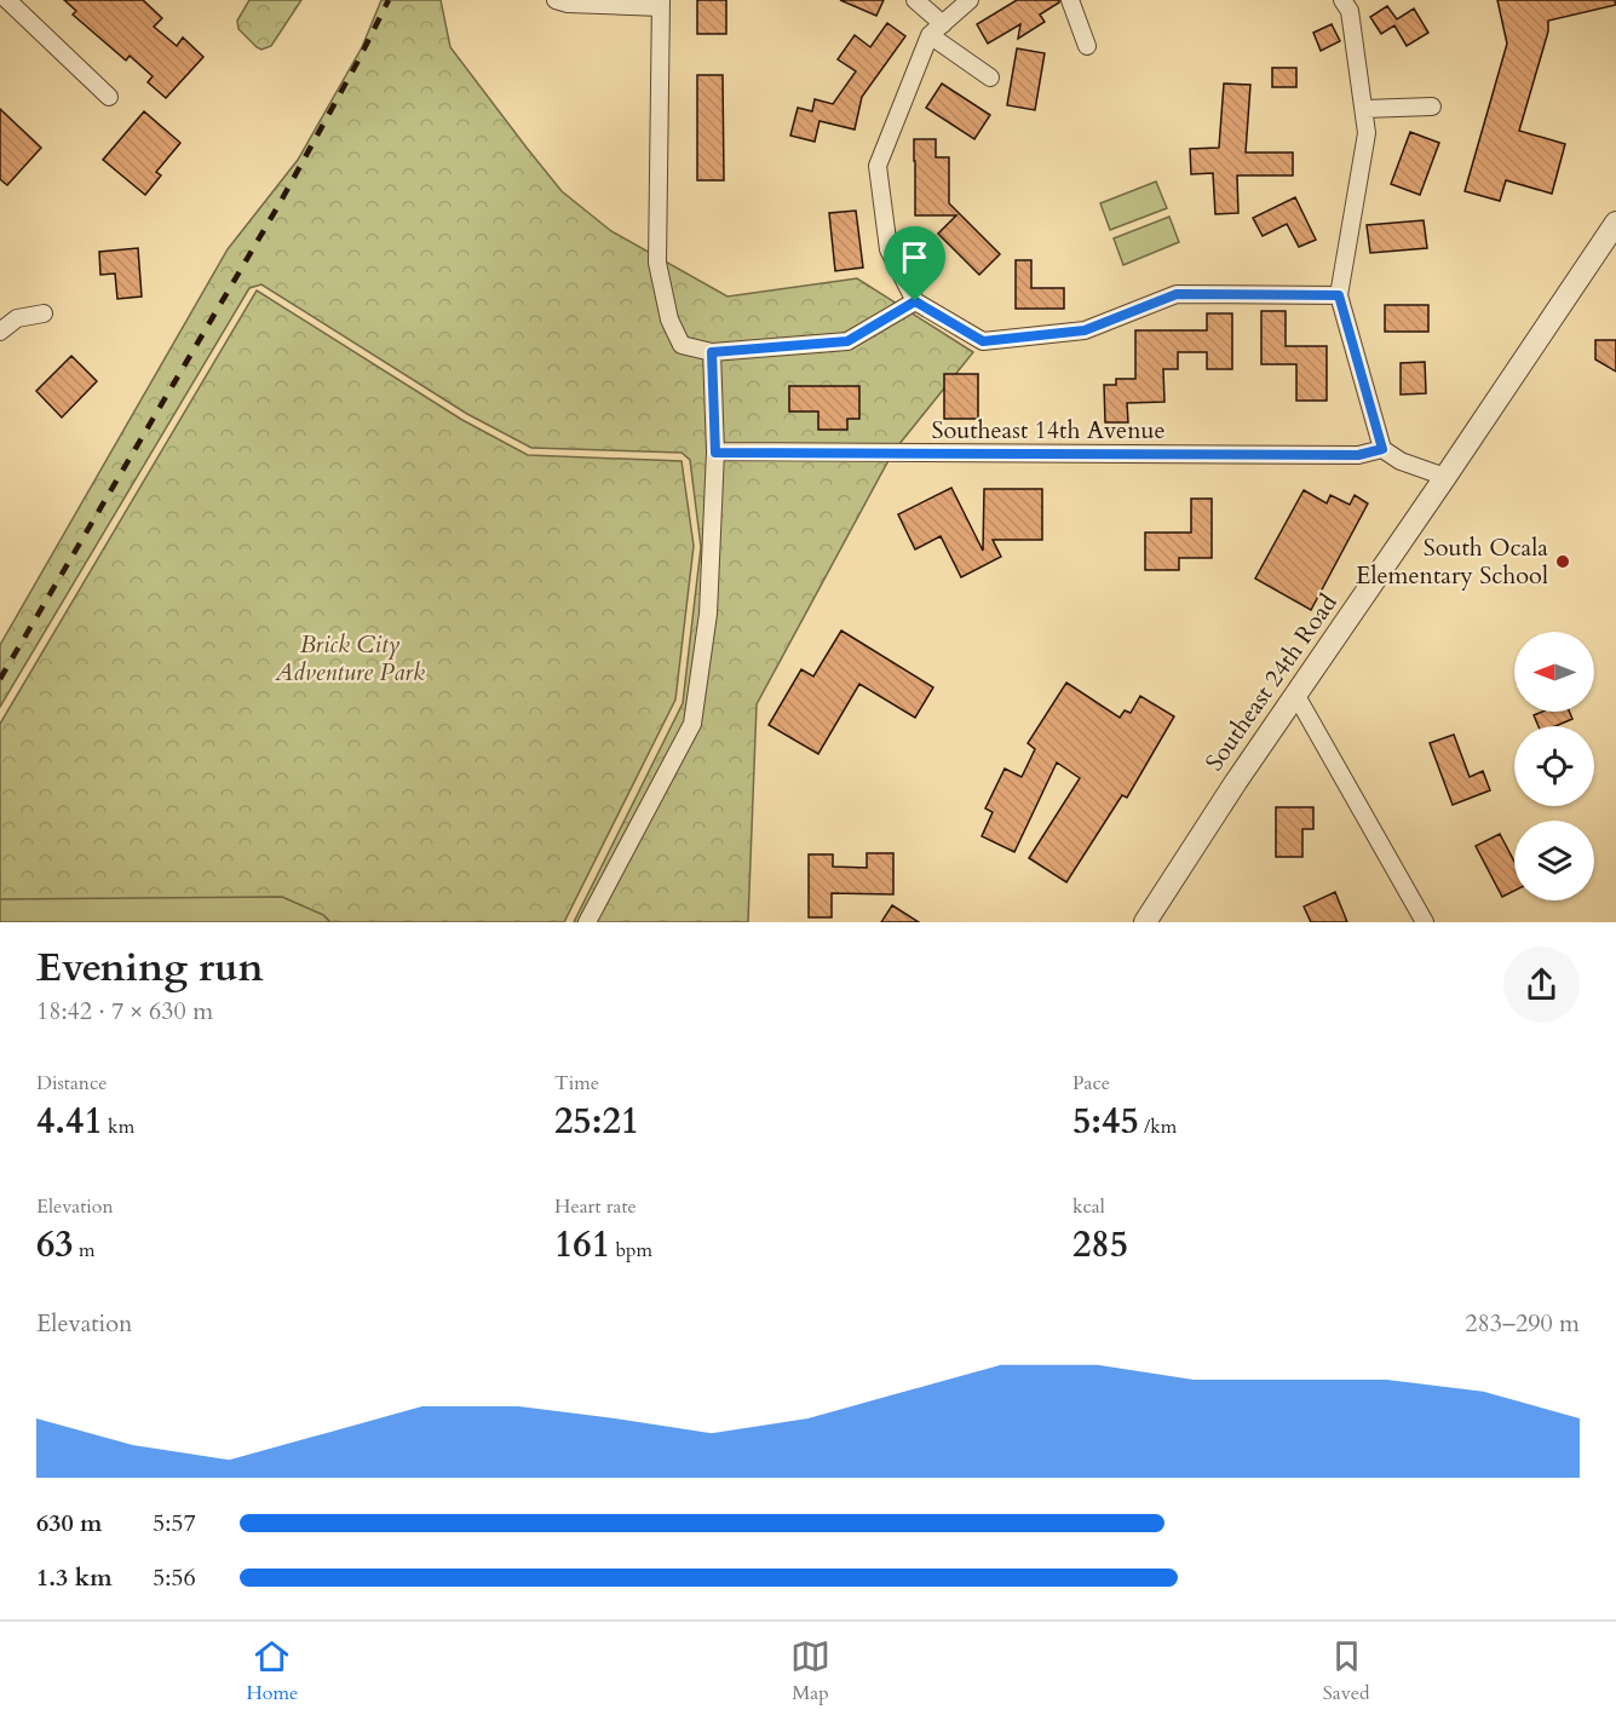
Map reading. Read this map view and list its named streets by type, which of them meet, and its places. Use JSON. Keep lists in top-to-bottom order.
{
  "streets": {
    "street": ["Southeast 14th Avenue", "Southeast 24th Road"]
  },
  "parks": ["Brick City Adventure Park"],
  "places": ["South Ocala Elementary School"],
  "north": "left",
  "page": {
    "heading": ["Evening run", "18:42 · 7 × 630 m"],
    "stats": [
      ["Distance", "4.41 km"],
      ["Time", "25:21"],
      ["Pace", "5:45 /km"],
      ["Elevation", "63 m"],
      ["Heart rate", "161 bpm"],
      ["kcal", "285"]
    ],
    "chart": ["Elevation", "283–290 m"],
    "list": [
      {
        "name": "630 m",
        "note": "5:57"
      },
      {
        "name": "1.3 km",
        "note": "5:56"
      }
    ],
    "tabs": ["Home", "Map", "Saved"]
  }
}
